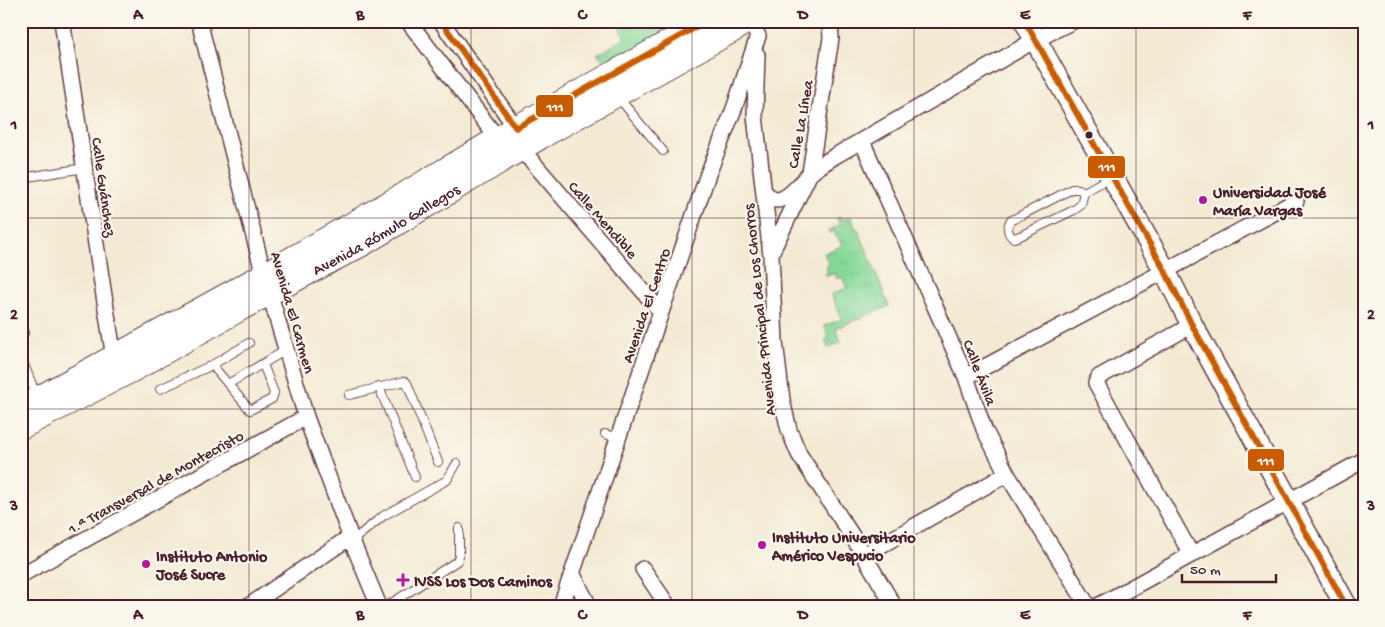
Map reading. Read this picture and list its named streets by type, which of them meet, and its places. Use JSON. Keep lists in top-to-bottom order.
{
  "streets": {
    "main road": ["Avenida Rómulo Gallegos"],
    "street": [
      "Calle La Línea",
      "Calle Guánchez",
      "Calle Mendible",
      "Avenida El Centro",
      "Avenida Principal de Los Chorros",
      "Avenida El Carmen",
      "Calle Ávila",
      "1.ª Transversal de Montecristo"
    ]
  },
  "crossings": [
    ["Calle La Línea", "Avenida Principal de Los Chorros"],
    ["Calle Guánchez", "Avenida Rómulo Gallegos"],
    ["Calle Mendible", "Avenida Rómulo Gallegos"],
    ["Calle Mendible", "Avenida El Centro"],
    ["Avenida Rómulo Gallegos", "Avenida Principal de Los Chorros"],
    ["Avenida Rómulo Gallegos", "Avenida El Carmen"],
    ["Avenida El Centro", "Avenida Principal de Los Chorros"],
    ["Avenida El Carmen", "1.ª Transversal de Montecristo"]
  ],
  "places": {
    "other": ["Universidad José María Vargas", "Instituto Universitario Américo Vespucio", "Instituto Antonio José Sucre"],
    "health": ["IVSS Los Dos Caminos"]
  },
  "lines": ["transit line 111"],
  "scale_bar": "50 m",
  "grid": {
    "columns": [
      "A",
      "B",
      "C",
      "D",
      "E",
      "F"
    ],
    "rows": ["1", "2", "3"]
  }
}
